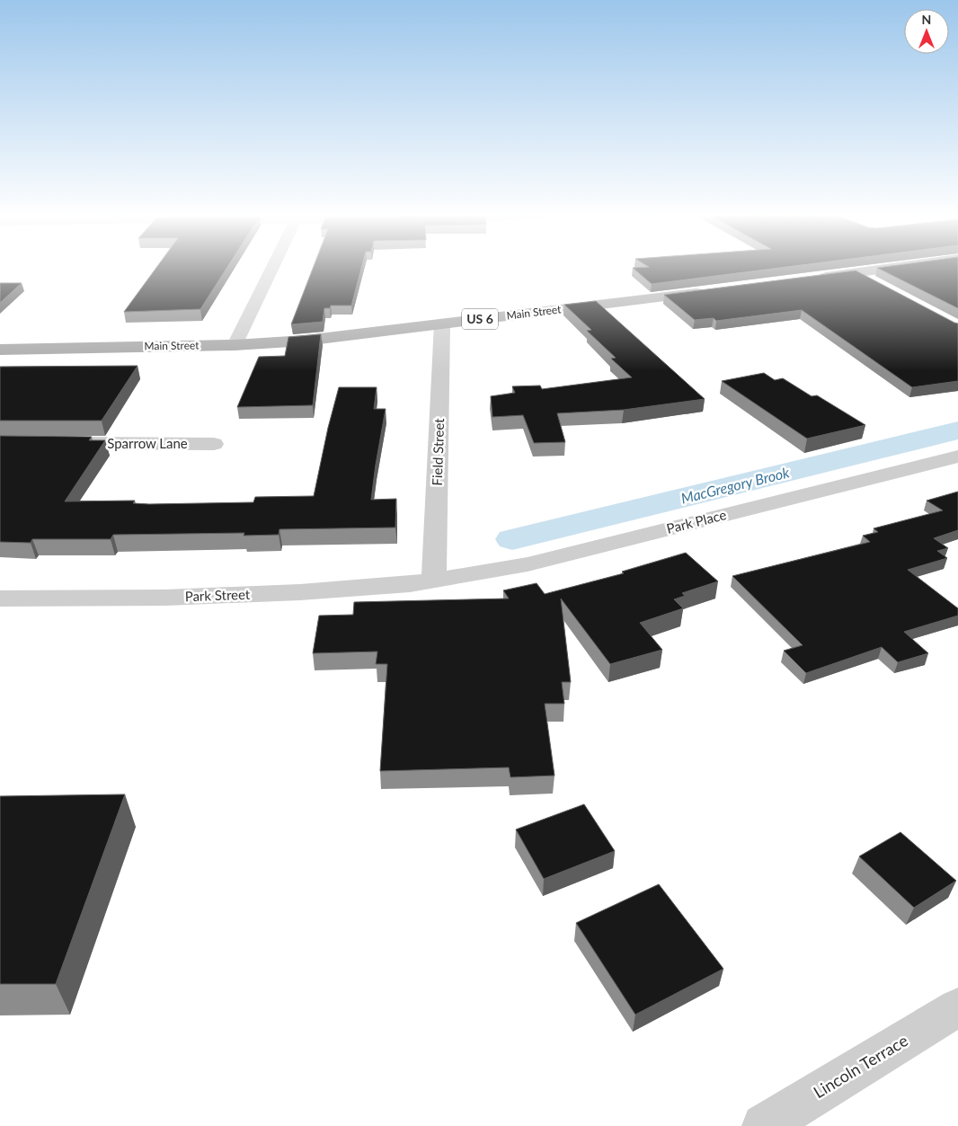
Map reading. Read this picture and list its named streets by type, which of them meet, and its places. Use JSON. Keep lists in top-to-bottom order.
{
  "streets": {
    "main road": ["Main Street", "US 6"],
    "street": [
      "Sparrow Lane",
      "Field Street",
      "Park Place",
      "Park Street",
      "Lincoln Terrace"
    ]
  },
  "crossings": [
    ["Main Street", "Field Street"],
    ["Field Street", "Park Place"],
    ["Field Street", "Park Street"],
    ["Park Place", "Park Street"]
  ],
  "water": ["MacGregory Brook"],
  "north": "top"
}
